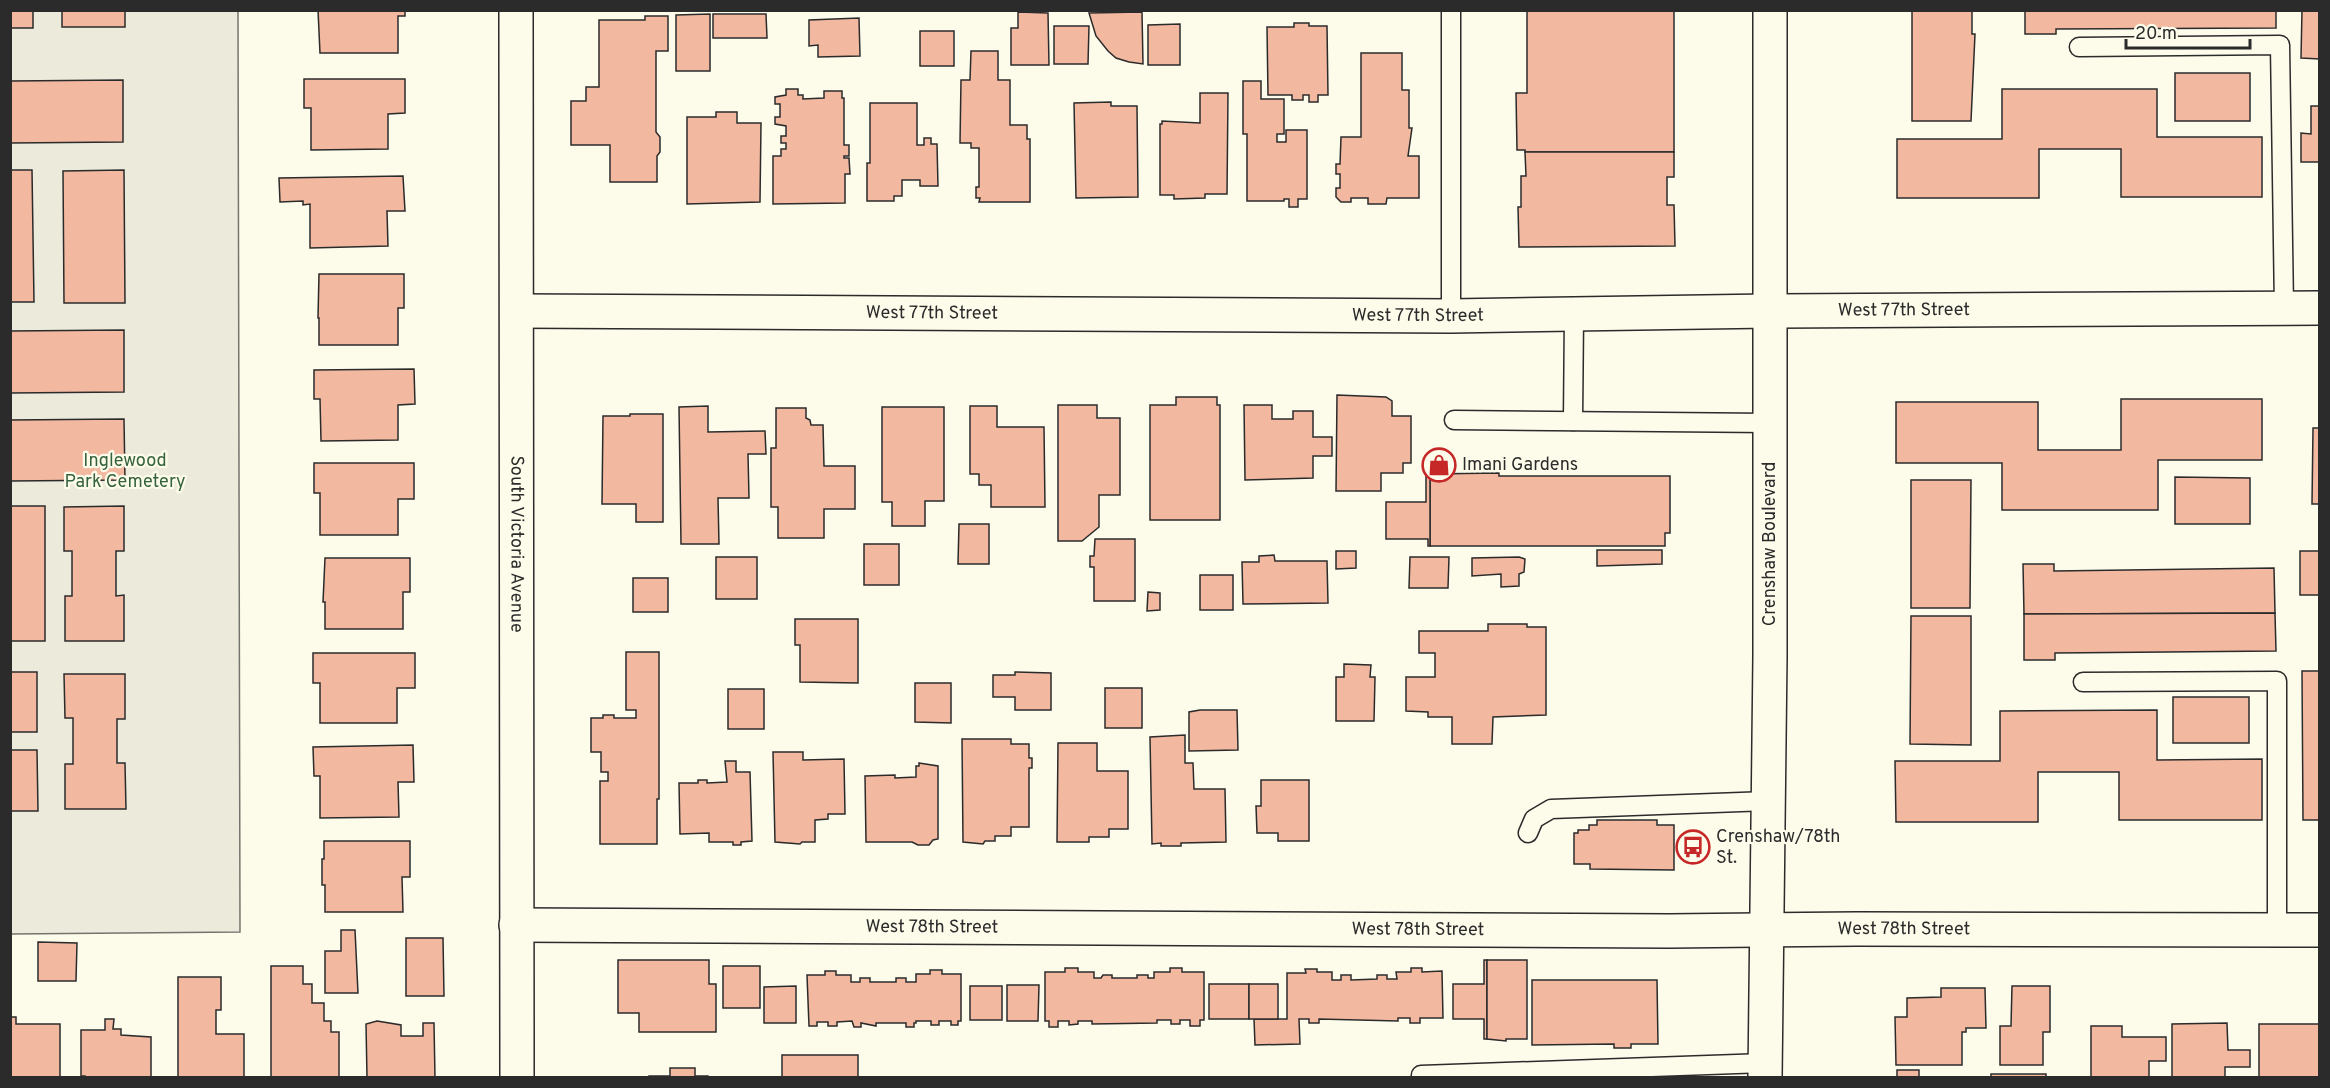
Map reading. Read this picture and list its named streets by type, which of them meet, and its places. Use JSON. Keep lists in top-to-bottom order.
{
  "streets": {
    "street": [
      "West 77th Street",
      "South Victoria Avenue",
      "Crenshaw Boulevard",
      "West 78th Street"
    ]
  },
  "crossings": [
    ["West 77th Street", "South Victoria Avenue"],
    ["West 77th Street", "Crenshaw Boulevard"],
    ["South Victoria Avenue", "West 78th Street"],
    ["Crenshaw Boulevard", "West 78th Street"]
  ],
  "parks": ["Inglewood Park Cemetery"],
  "places": {
    "shop": ["Imani Gardens"],
    "bus stop": ["Crenshaw/78th St."]
  },
  "scale_bar": "20 m"
}
